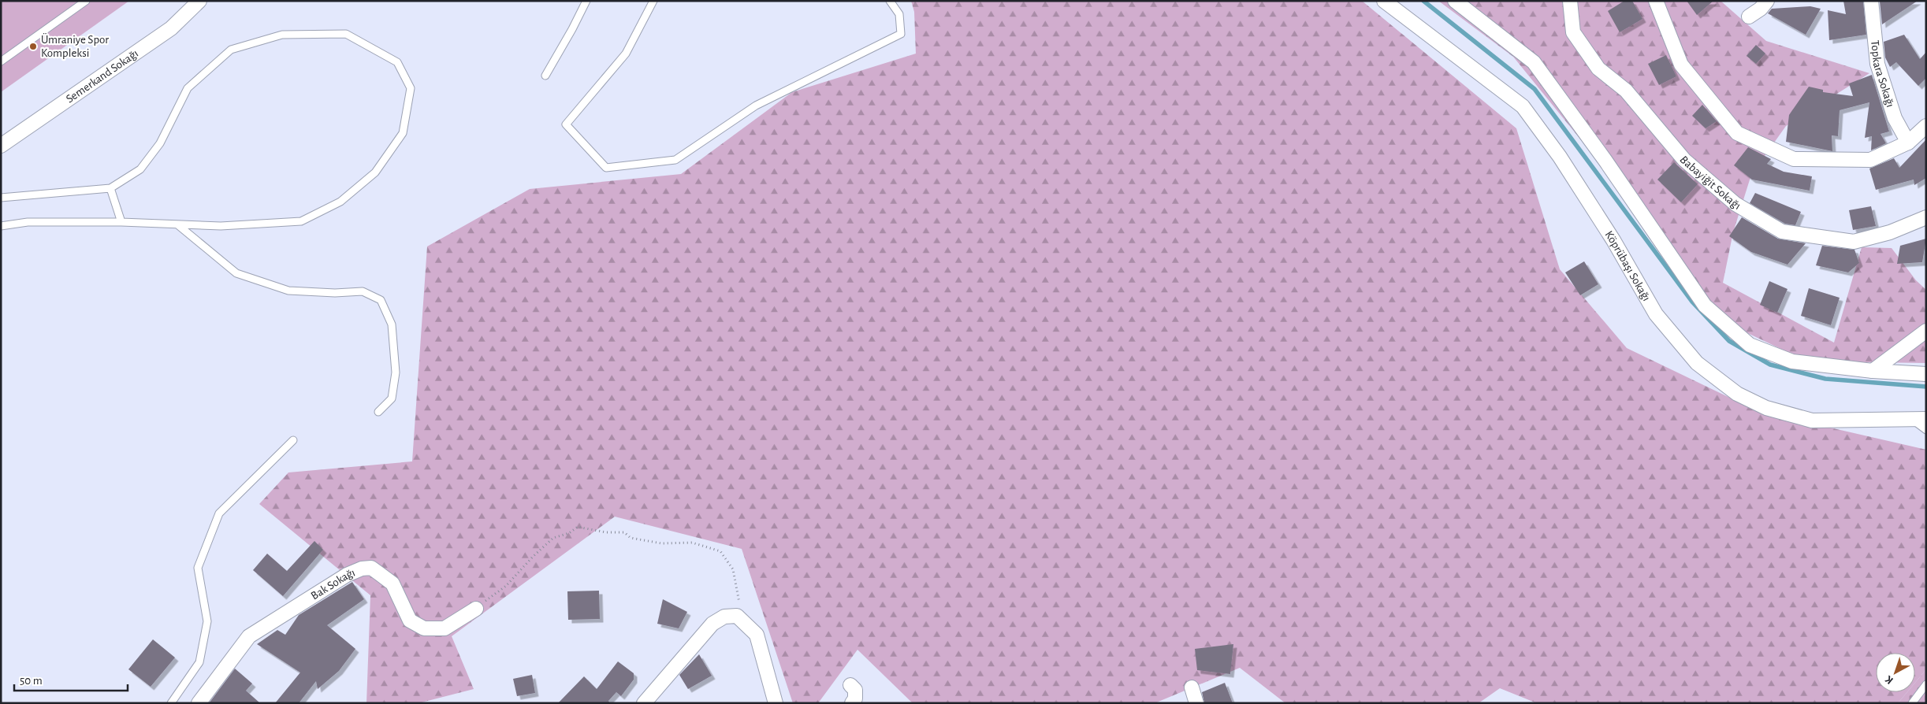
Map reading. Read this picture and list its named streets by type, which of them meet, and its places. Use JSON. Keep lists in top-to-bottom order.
{
  "streets": {
    "street": [
      "Topkara Sokağı",
      "Semerkand Sokağı",
      "Babayiğit Sokağı",
      "Köprübaşı Sokağı",
      "Bak Sokağı"
    ]
  },
  "places": ["Ümraniye Spor Kompleksi"],
  "scale_bar": "50 m",
  "north": "bottom left"
}
